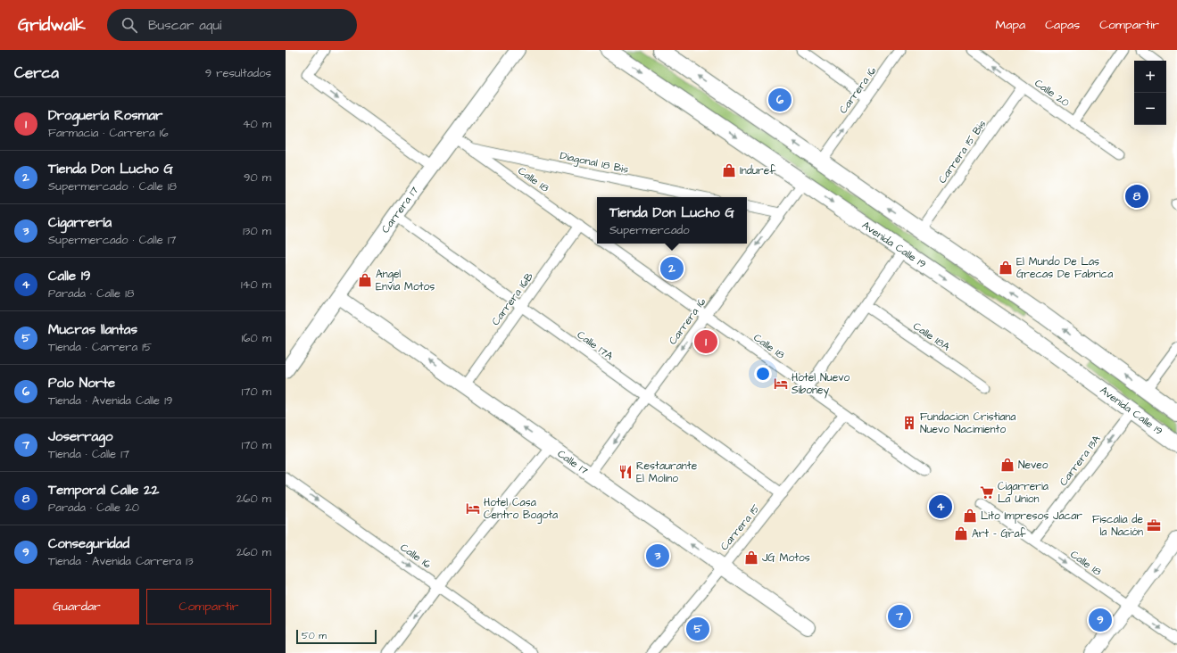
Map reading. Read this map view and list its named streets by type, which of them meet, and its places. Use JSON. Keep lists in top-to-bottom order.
{
  "streets": {
    "main road": ["Avenida Calle 19"],
    "street": [
      "Carrera 16",
      "Calle 20",
      "Carrera 15 Bis",
      "Diagonal 18 Bis",
      "Calle 18",
      "Carrera 17",
      "Carrera 16B",
      "Calle 18A",
      "Calle 17A",
      "Carrera 13A",
      "Calle 17",
      "Carrera 15",
      "Calle 16"
    ]
  },
  "crossings": [
    ["Carrera 16", "Calle 18"],
    ["Carrera 16", "Avenida Calle 19"],
    ["Carrera 16", "Calle 17A"],
    ["Carrera 16", "Calle 17"],
    ["Calle 20", "Carrera 15 Bis"],
    ["Diagonal 18 Bis", "Calle 18"],
    ["Calle 18", "Carrera 17"],
    ["Calle 18", "Carrera 16B"],
    ["Calle 18", "Carrera 13A"],
    ["Calle 18", "Carrera 15"],
    ["Carrera 17", "Calle 17A"],
    ["Carrera 17", "Calle 17"],
    ["Avenida Calle 19", "Carrera 13A"],
    ["Carrera 16B", "Calle 17A"],
    ["Carrera 16B", "Calle 17"],
    ["Calle 17A", "Carrera 15"],
    ["Calle 17", "Carrera 15"]
  ],
  "one_way": ["Carrera 13A", "Calle 17", "Calle 16"],
  "places": {
    "shop": [
      "Induref",
      "El Mundo De Las Grecas De Fabrica",
      "Angel Envia Motos",
      "Neveo",
      "Lito Impresos Jacar",
      "Art - Graf",
      "JG Motos"
    ],
    "hotel": ["Hotel Nuevo Siboney", "Hotel Casa Centro Bogota"],
    "building": ["Fundacion Cristiana Nuevo Nacimiento"],
    "restaurant": ["Restaurante El Molino"],
    "supermarket": ["Cigarreria La Union"],
    "office": ["Fiscalia de la Nación"]
  },
  "scale_bar": "50 m",
  "page": {
    "header": "Gridwalk",
    "search": "Buscar aquí",
    "nav": ["Mapa", "Capas", "Compartir"],
    "heading": ["Cerca", "9 resultados"],
    "map_buttons": ["+", "−"],
    "pins": [
      "6",
      "8",
      "2",
      "1",
      "4",
      "3",
      "7",
      "9",
      "5"
    ],
    "list": [
      {
        "mark": "1",
        "name": "Droguería Rosmar",
        "note": "Farmacia · Carrera 16",
        "value": "40 m"
      },
      {
        "mark": "2",
        "name": "Tienda Don Lucho G",
        "note": "Supermercado · Calle 18",
        "value": "90 m"
      },
      {
        "mark": "3",
        "name": "Cigarrería",
        "note": "Supermercado · Calle 17",
        "value": "130 m"
      },
      {
        "mark": "4",
        "name": "Calle 19",
        "note": "Parada · Calle 18",
        "value": "140 m"
      },
      {
        "mark": "5",
        "name": "Mucras llantas",
        "note": "Tienda · Carrera 15",
        "value": "160 m"
      },
      {
        "mark": "6",
        "name": "Polo Norte",
        "note": "Tienda · Avenida Calle 19",
        "value": "170 m"
      },
      {
        "mark": "7",
        "name": "Joserrago",
        "note": "Tienda · Calle 17",
        "value": "170 m"
      },
      {
        "mark": "8",
        "name": "Temporal Calle 22",
        "note": "Parada · Calle 20",
        "value": "260 m"
      },
      {
        "mark": "9",
        "name": "Conseguridad",
        "note": "Tienda · Avenida Carrera 13",
        "value": "260 m"
      }
    ],
    "popup": ["Tienda Don Lucho G", "Supermercado"],
    "buttons": ["Guardar", "Compartir"],
    "scale": "50 m"
  }
}
